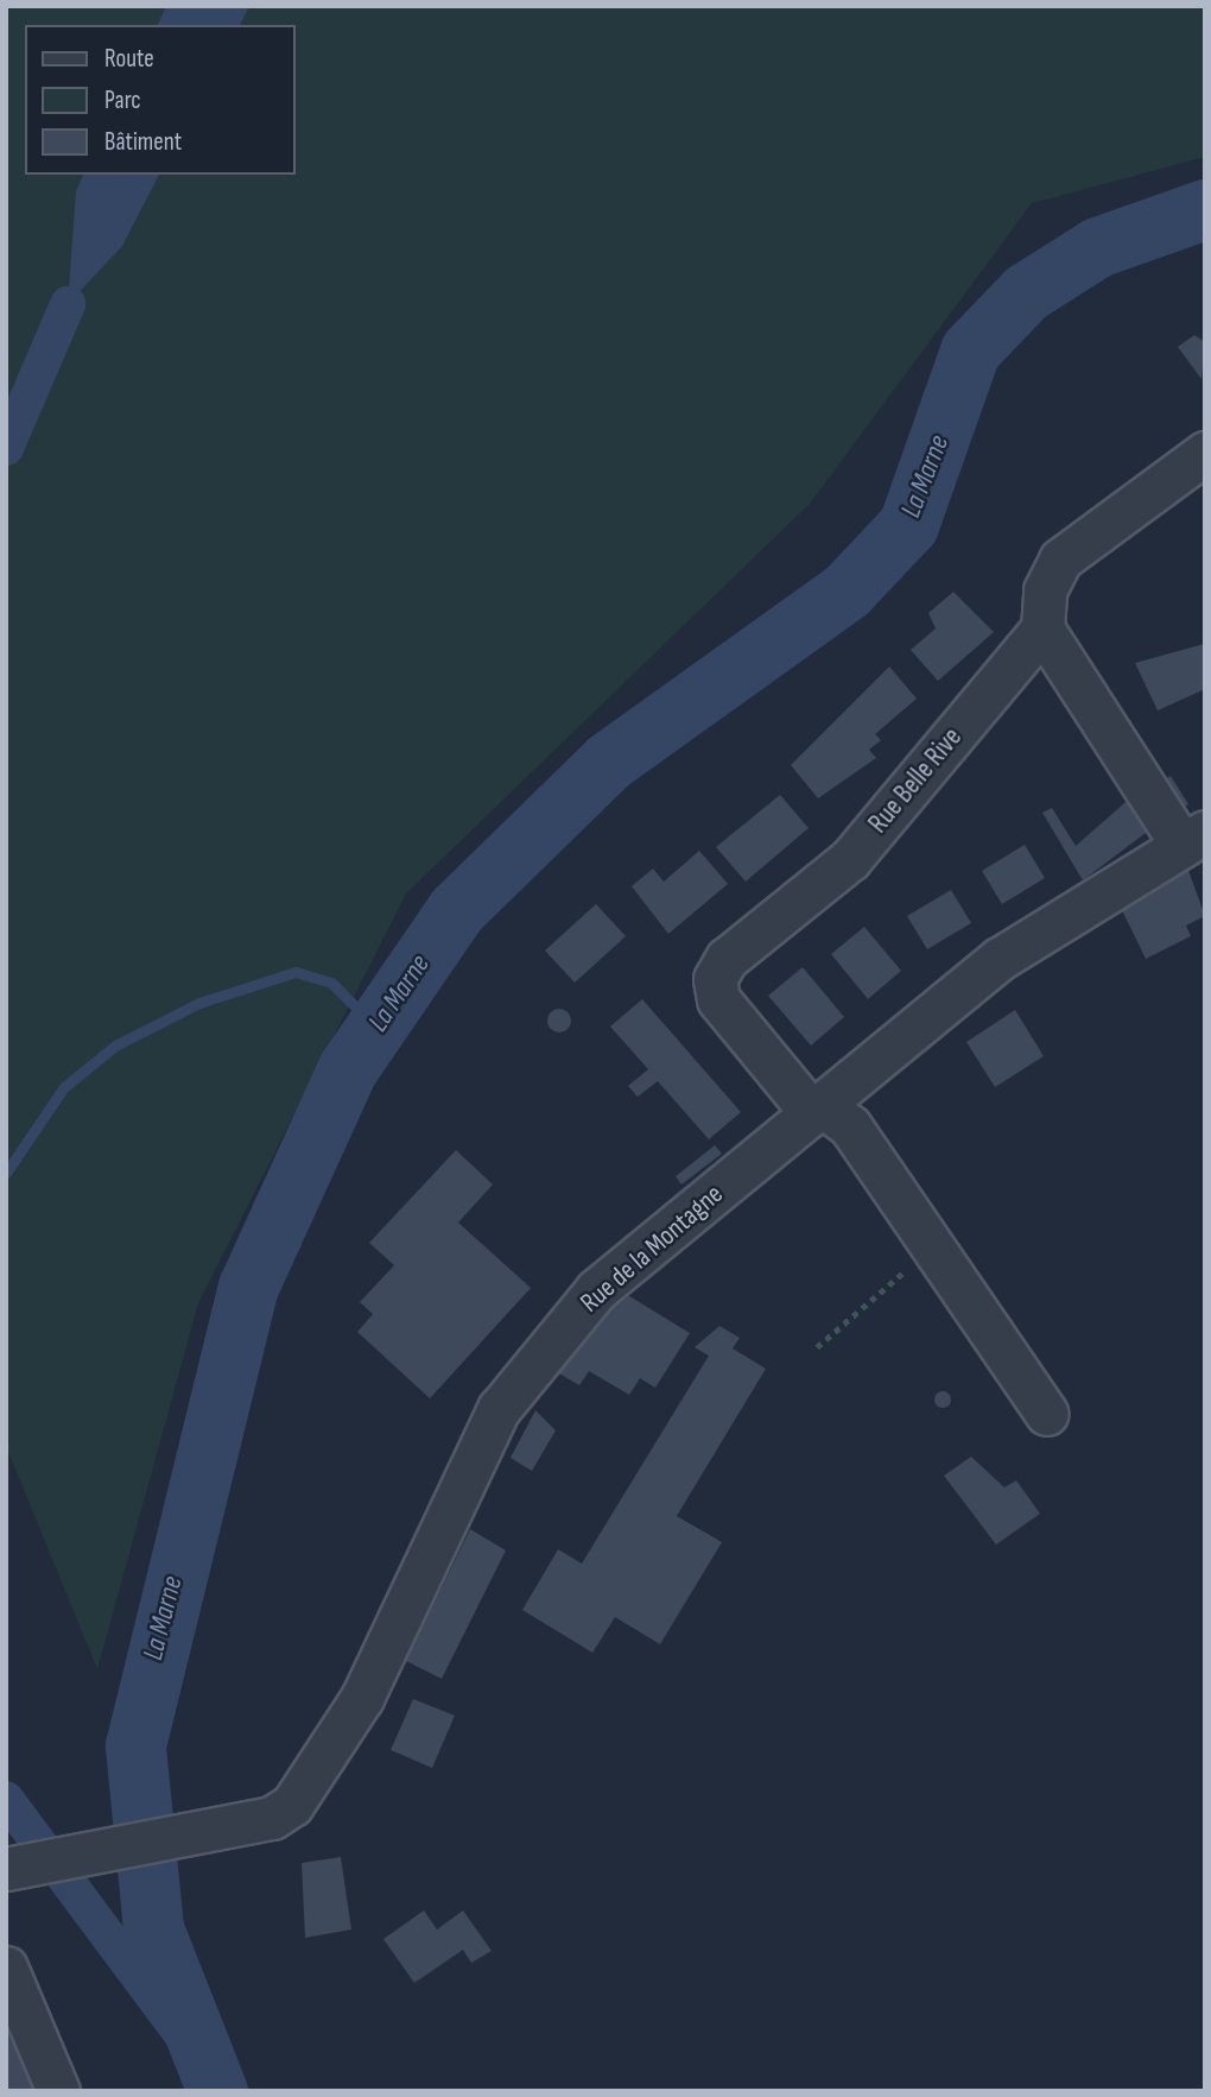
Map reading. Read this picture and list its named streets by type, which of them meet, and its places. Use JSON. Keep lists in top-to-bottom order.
{
  "streets": {
    "street": ["Rue Belle Rive", "Rue de la Montagne"]
  },
  "crossings": [
    ["Rue Belle Rive", "Rue de la Montagne"]
  ],
  "water": ["La Marne"],
  "legend": ["Route", "Parc", "Bâtiment"]
}
